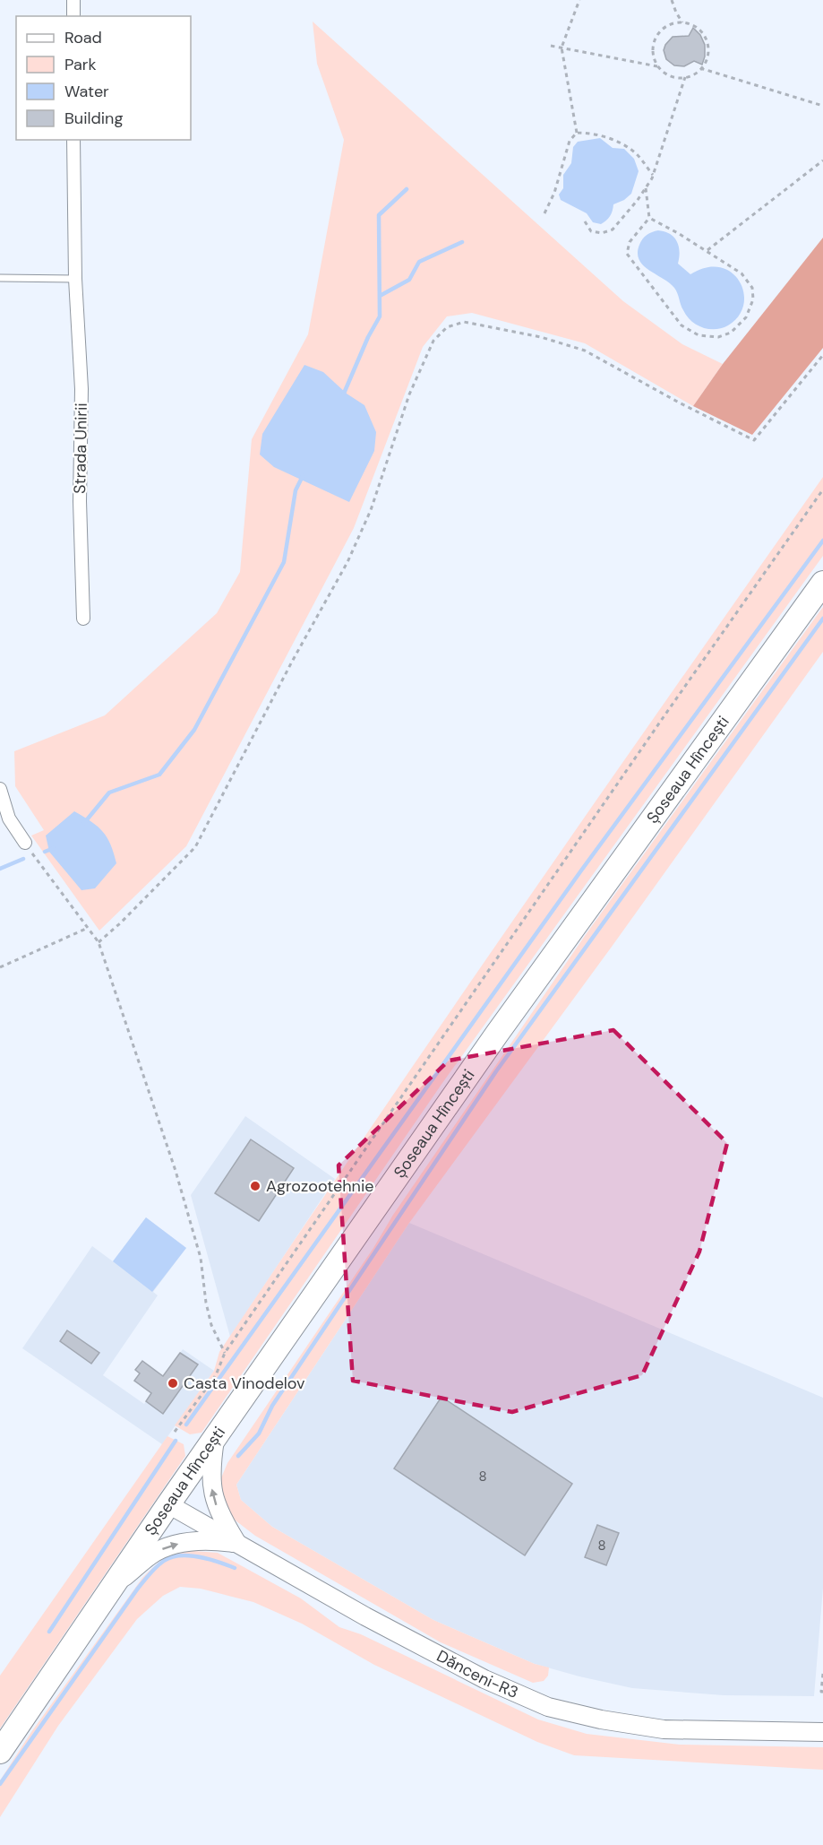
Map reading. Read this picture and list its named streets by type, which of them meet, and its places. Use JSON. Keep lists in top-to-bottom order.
{
  "streets": {
    "highway": ["Șoseaua Hîncești"],
    "main road": ["Dănceni-R3"],
    "street": ["Strada Unirii"]
  },
  "crossings": [
    ["Șoseaua Hîncești", "Dănceni-R3"]
  ],
  "places": ["Agrozootehnie", "Casta Vinodelov"],
  "house_numbers": ["8", "8"],
  "legend": [
    "Road",
    "Park",
    "Water",
    "Building"
  ]
}
